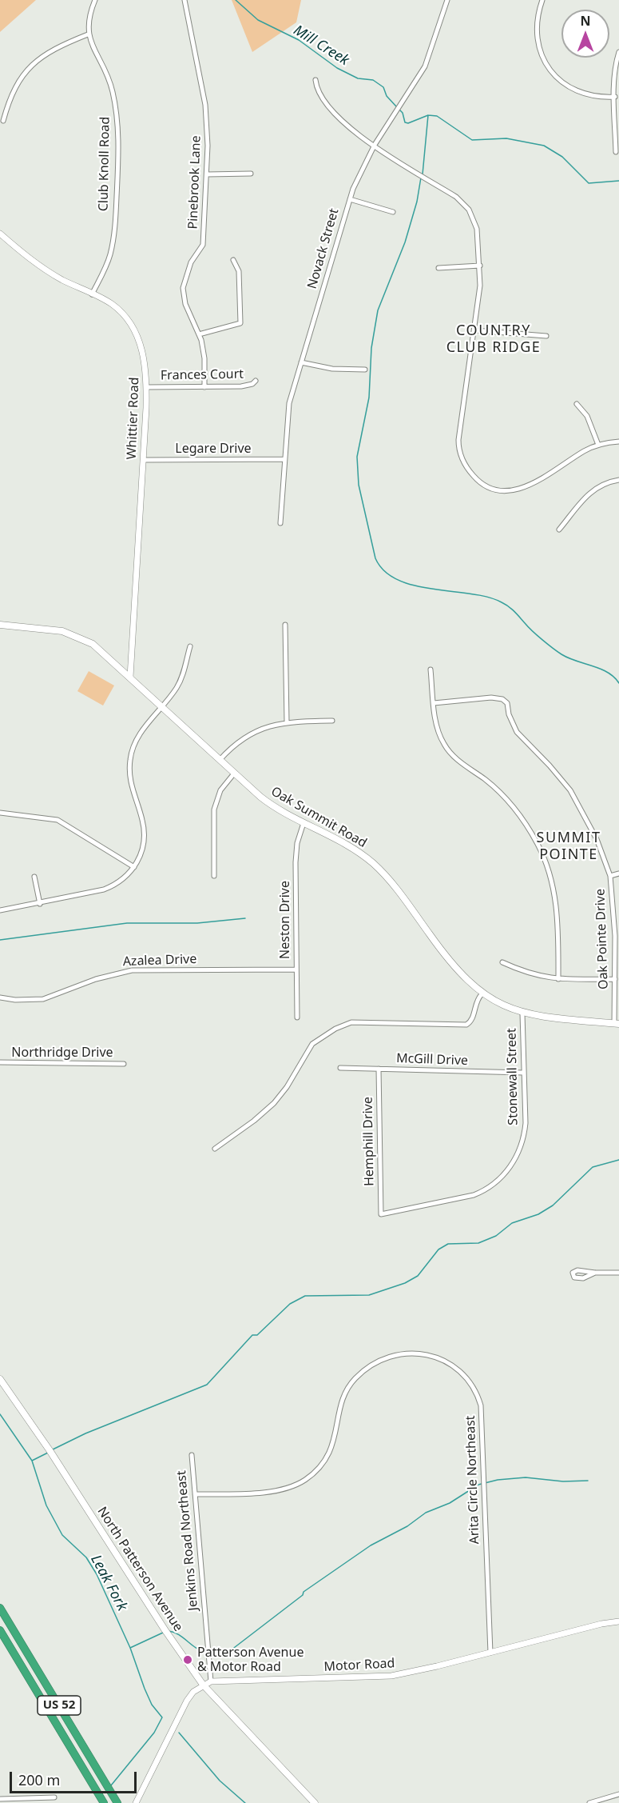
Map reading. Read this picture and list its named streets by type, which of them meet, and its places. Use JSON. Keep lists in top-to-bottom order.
{
  "streets": {
    "highway": ["US 52"],
    "main road": ["Oak Summit Road", "North Patterson Avenue"],
    "street": [
      "Club Knoll Road",
      "Pinebrook Lane",
      "Novack Street",
      "Frances Court",
      "Whittier Road",
      "Legare Drive",
      "Neston Drive",
      "Oak Pointe Drive",
      "Azalea Drive",
      "Northridge Drive",
      "McGill Drive",
      "Stonewall Street",
      "Hemphill Drive",
      "Arita Circle Northeast",
      "Jenkins Road Northeast",
      "Motor Road"
    ]
  },
  "crossings": [
    ["Club Knoll Road", "Whittier Road"],
    ["Pinebrook Lane", "Frances Court"],
    ["Novack Street", "Legare Drive"],
    ["Frances Court", "Whittier Road"],
    ["Whittier Road", "Legare Drive"],
    ["Whittier Road", "Oak Summit Road"],
    ["Oak Summit Road", "Neston Drive"],
    ["Oak Summit Road", "Oak Pointe Drive"],
    ["Oak Summit Road", "Stonewall Street"],
    ["Neston Drive", "Azalea Drive"],
    ["McGill Drive", "Stonewall Street"],
    ["McGill Drive", "Hemphill Drive"],
    ["Stonewall Street", "Hemphill Drive"],
    ["Arita Circle Northeast", "Jenkins Road Northeast"],
    ["Arita Circle Northeast", "Motor Road"],
    ["Jenkins Road Northeast", "Motor Road"],
    ["North Patterson Avenue", "Motor Road"]
  ],
  "districts": ["COUNTRY CLUB RIDGE", "SUMMIT POINTE"],
  "water": ["Mill Creek", "Leak Fork"],
  "places": ["Patterson Avenue & Motor Road"],
  "scale_bar": "200 m",
  "north": "top"
}
